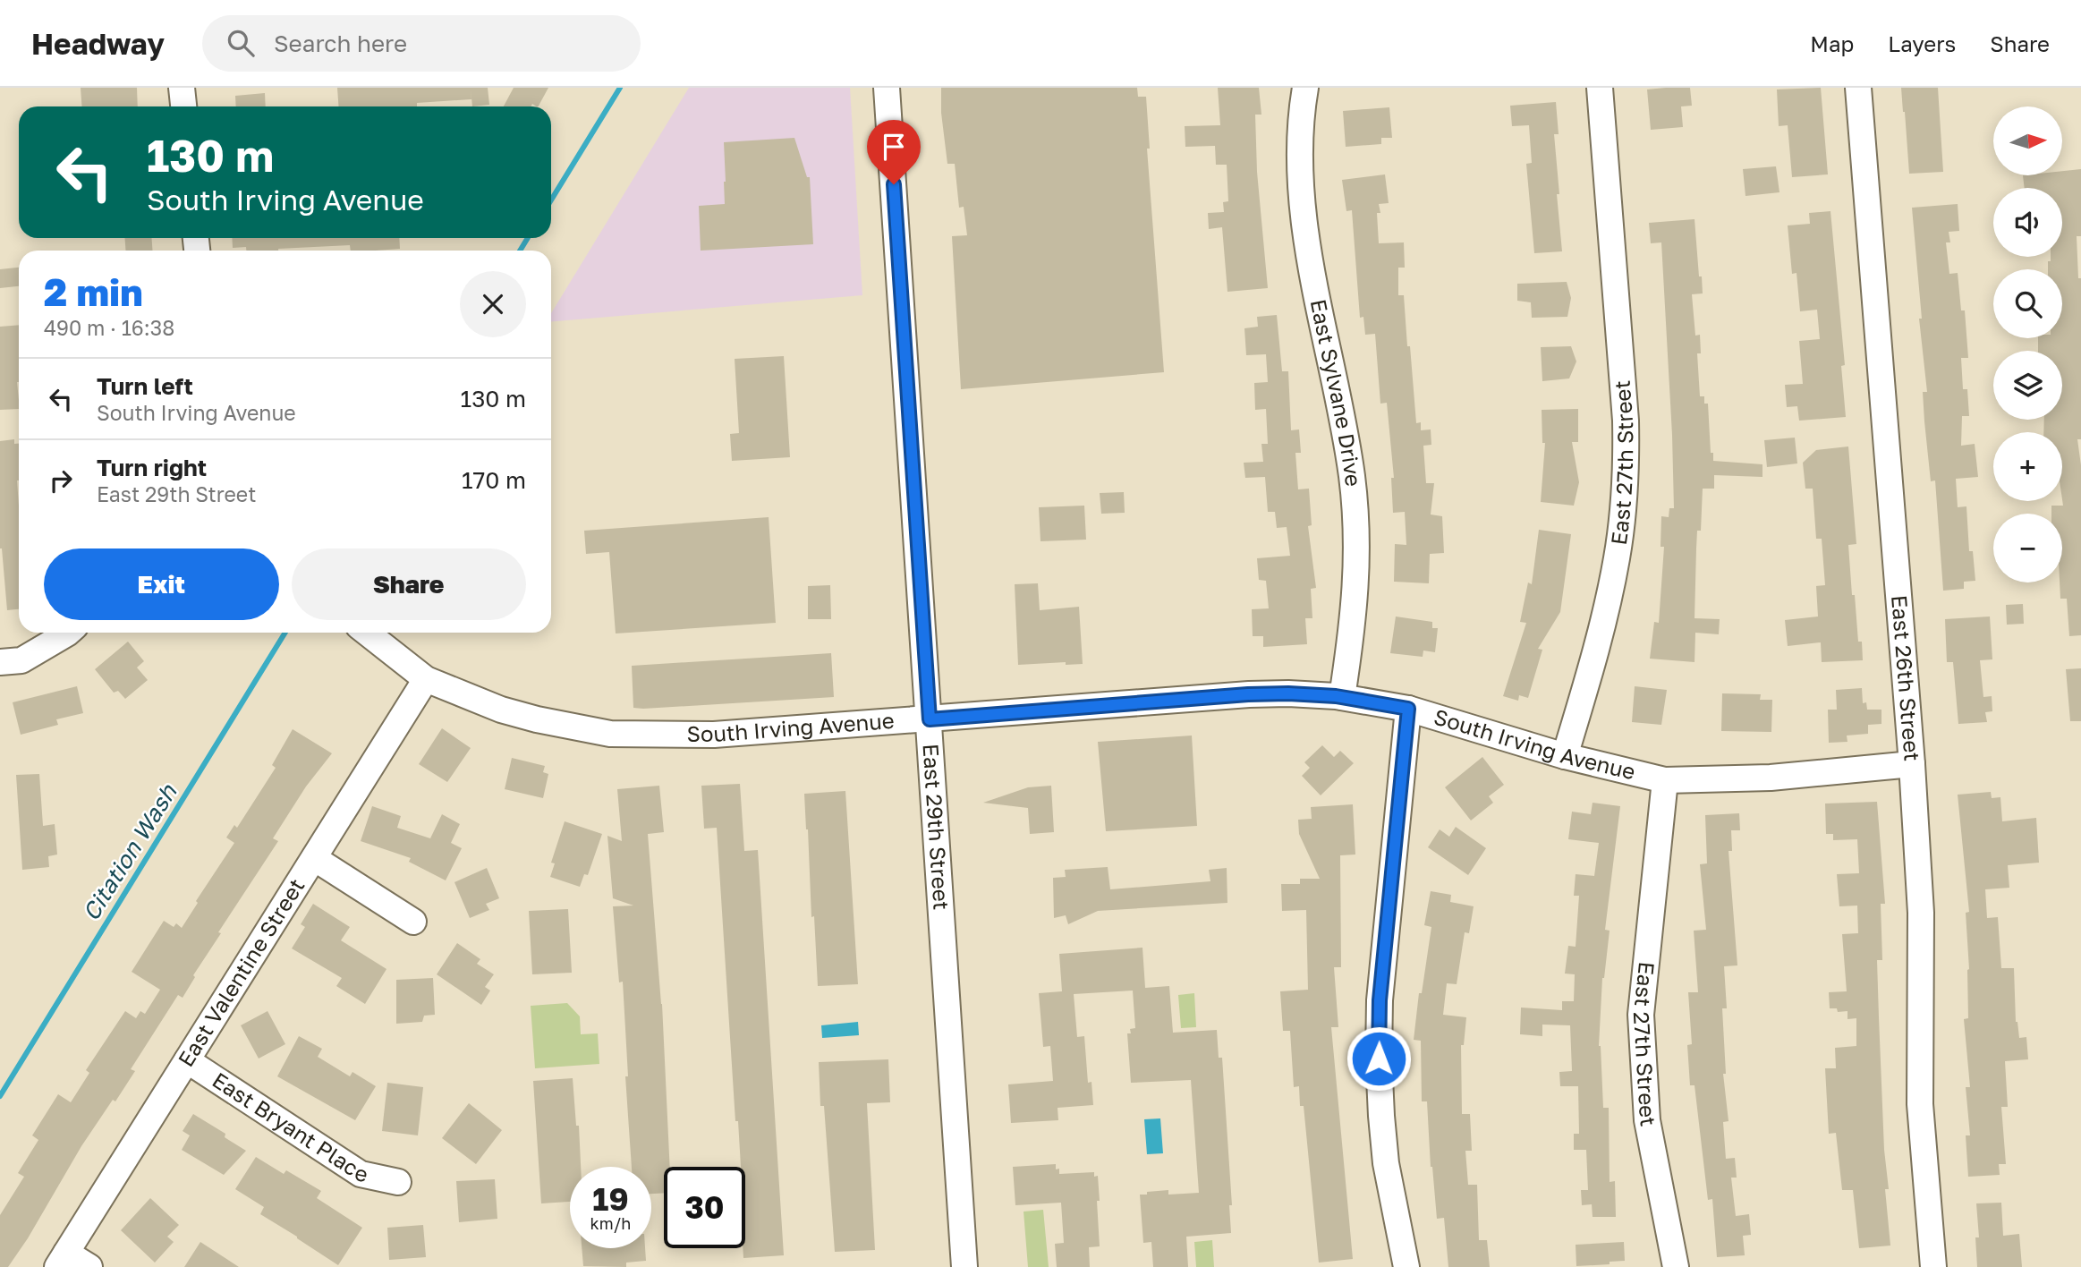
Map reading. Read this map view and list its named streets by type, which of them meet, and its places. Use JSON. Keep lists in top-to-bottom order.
{
  "streets": {
    "street": [
      "East Sylvane Drive",
      "East 27th Street",
      "East 26th Street",
      "South Irving Avenue",
      "East 29th Street",
      "East Valentine Street",
      "East Bryant Place"
    ]
  },
  "crossings": [
    ["East Sylvane Drive", "South Irving Avenue"],
    ["East 27th Street", "South Irving Avenue"],
    ["East 26th Street", "South Irving Avenue"],
    ["South Irving Avenue", "East 29th Street"],
    ["South Irving Avenue", "East Valentine Street"],
    ["East Valentine Street", "East Bryant Place"]
  ],
  "water": ["Citation Wash"],
  "north": "right",
  "page": {
    "header": "Headway",
    "search": "Search here",
    "nav": ["Map", "Layers", "Share"],
    "map_buttons": ["+", "−"],
    "turn": ["130 m", "South Irving Avenue"],
    "heading": ["2 min", "490 m · 16:38"],
    "list": [
      {
        "name": "Turn left",
        "note": "South Irving Avenue",
        "value": "130 m"
      },
      {
        "name": "Turn right",
        "note": "East 29th Street",
        "value": "170 m"
      }
    ],
    "buttons": ["Exit", "Share"],
    "speed": "19 km/h",
    "limit": "30"
  }
}
